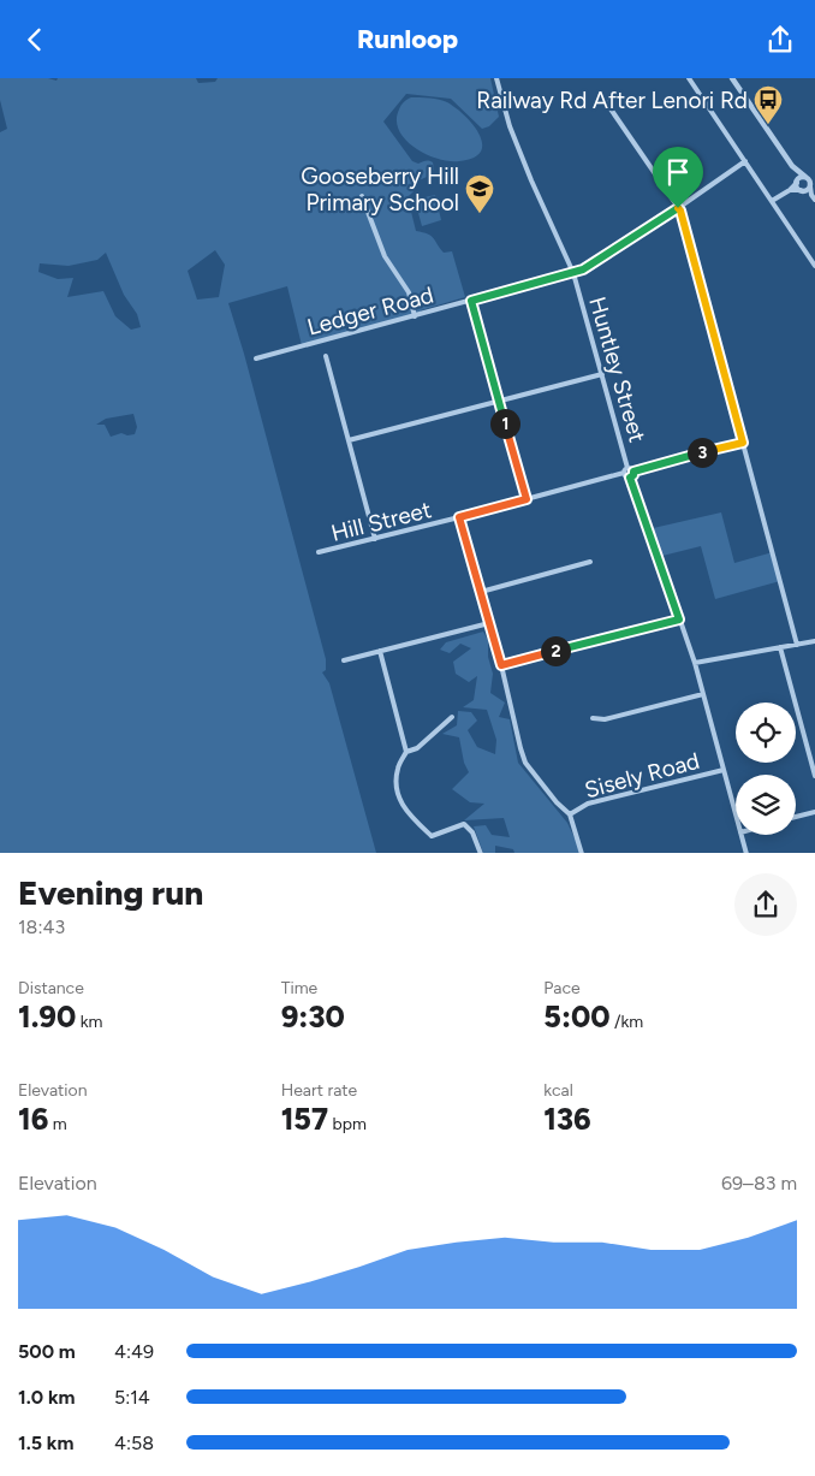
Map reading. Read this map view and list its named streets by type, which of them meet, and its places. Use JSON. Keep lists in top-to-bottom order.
{
  "streets": {
    "street": [
      "Ledger Road",
      "Huntley Street",
      "Hill Street",
      "Sisely Road"
    ]
  },
  "crossings": [
    ["Ledger Road", "Huntley Street"],
    ["Huntley Street", "Hill Street"]
  ],
  "places": {
    "bus stop": ["Railway Rd After Lenori Rd"],
    "school or university": ["Gooseberry Hill Primary School"]
  },
  "page": {
    "header": "Runloop",
    "pins": ["1", "3", "2"],
    "heading": ["Evening run", "18:43"],
    "stats": [
      ["Distance", "1.90 km"],
      ["Time", "9:30"],
      ["Pace", "5:00 /km"],
      ["Elevation", "16 m"],
      ["Heart rate", "157 bpm"],
      ["kcal", "136"]
    ],
    "chart": ["Elevation", "69–83 m"],
    "list": [
      {
        "name": "500 m",
        "note": "4:49"
      },
      {
        "name": "1.0 km",
        "note": "5:14"
      },
      {
        "name": "1.5 km",
        "note": "4:58"
      }
    ]
  }
}
